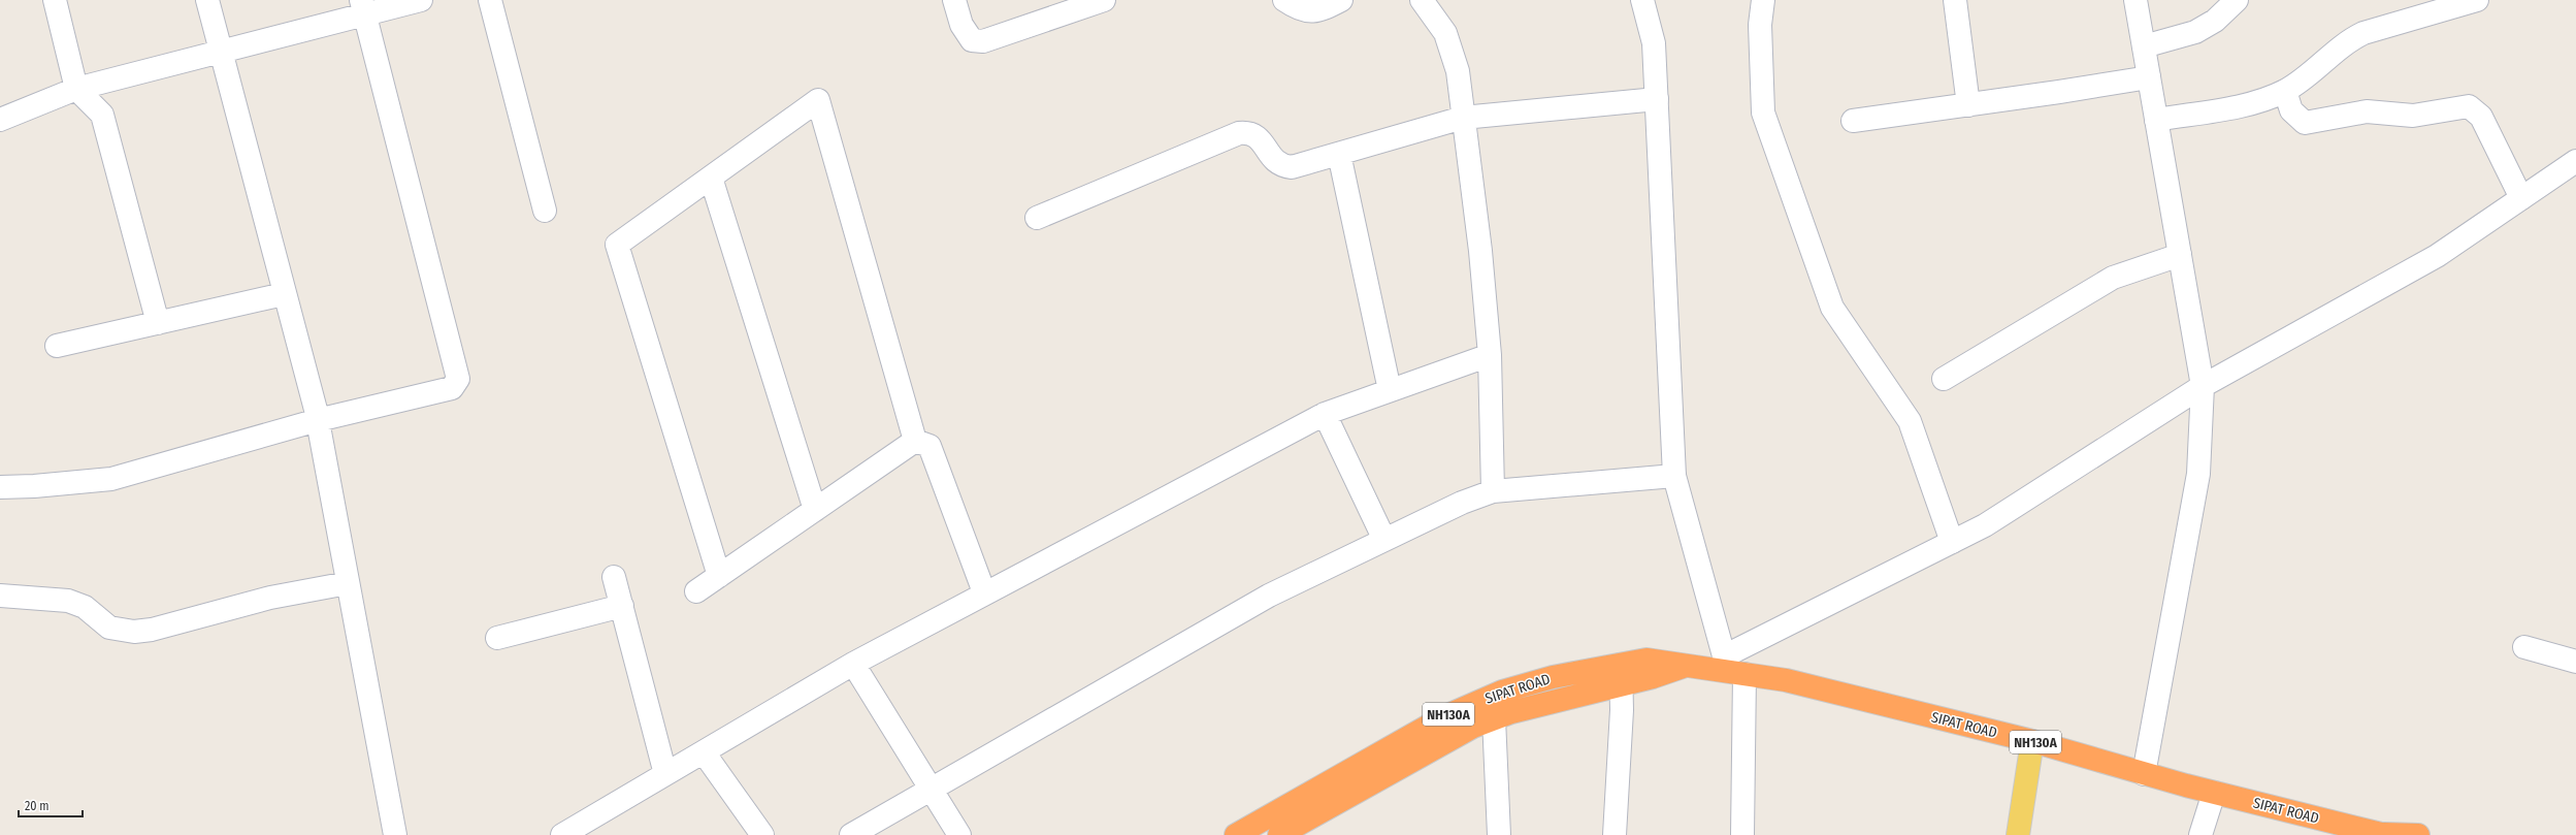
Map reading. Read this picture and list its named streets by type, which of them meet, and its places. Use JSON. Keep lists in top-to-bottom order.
{
  "streets": {
    "highway": ["SIPAT ROAD", "NH130A"]
  },
  "scale_bar": "20 m"
}
